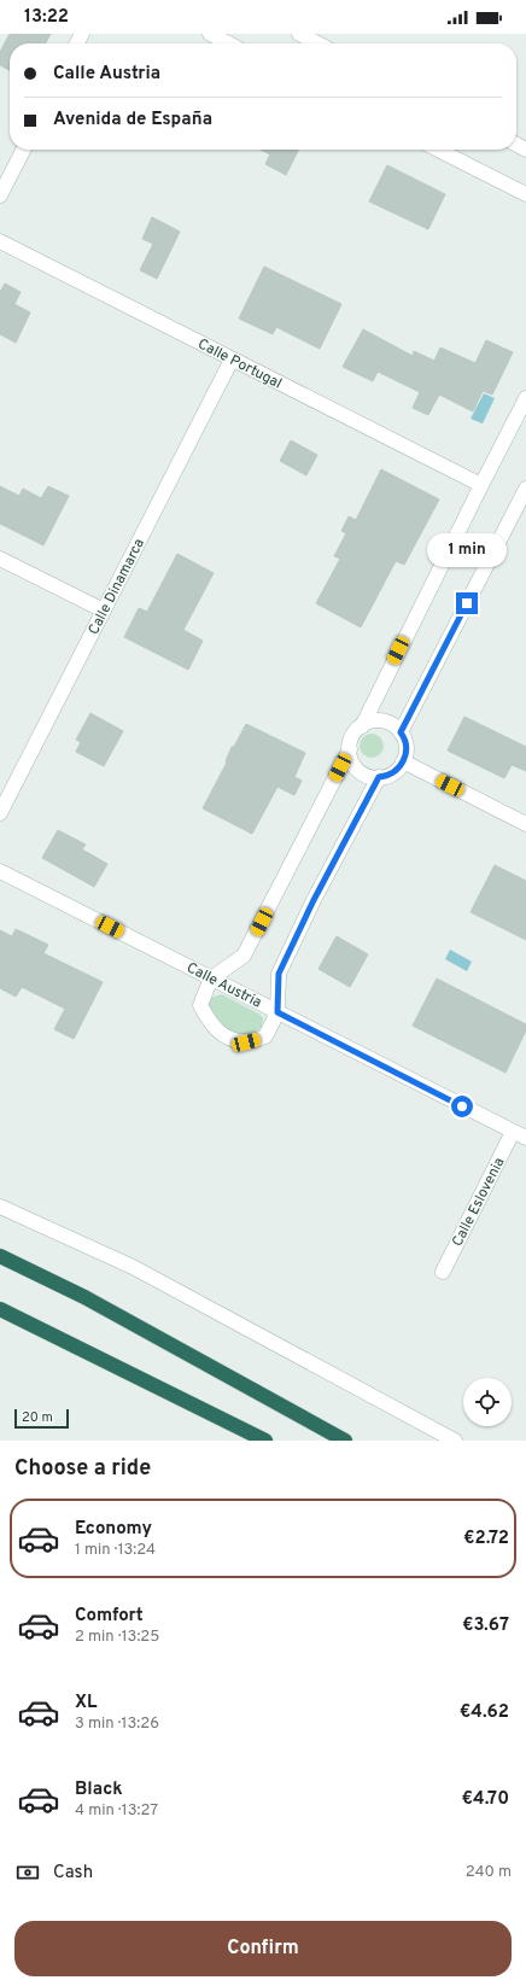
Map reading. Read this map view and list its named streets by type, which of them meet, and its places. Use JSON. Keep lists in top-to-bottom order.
{
  "streets": {
    "street": [
      "Calle Portugal",
      "Calle Dinamarca",
      "Calle Austria",
      "Calle Eslovenia"
    ]
  },
  "crossings": [
    ["Calle Portugal", "Calle Dinamarca"],
    ["Calle Austria", "Calle Eslovenia"]
  ],
  "scale_bar": "20 m",
  "page": {
    "status": "13:22",
    "banner": ["Calle Austria", "Avenida de España"],
    "bubble": "1 min",
    "scale": "20 m",
    "heading": "Choose a ride",
    "list": [
      {
        "name": "Economy",
        "note": "1 min · 13:24",
        "value": "€2.72"
      },
      {
        "name": "Comfort",
        "note": "2 min · 13:25",
        "value": "€3.67"
      },
      {
        "name": "XL",
        "note": "3 min · 13:26",
        "value": "€4.62"
      },
      {
        "name": "Black",
        "note": "4 min · 13:27",
        "value": "€4.70"
      }
    ],
    "pay": ["Cash", "240 m"],
    "buttons": "Confirm"
  }
}
